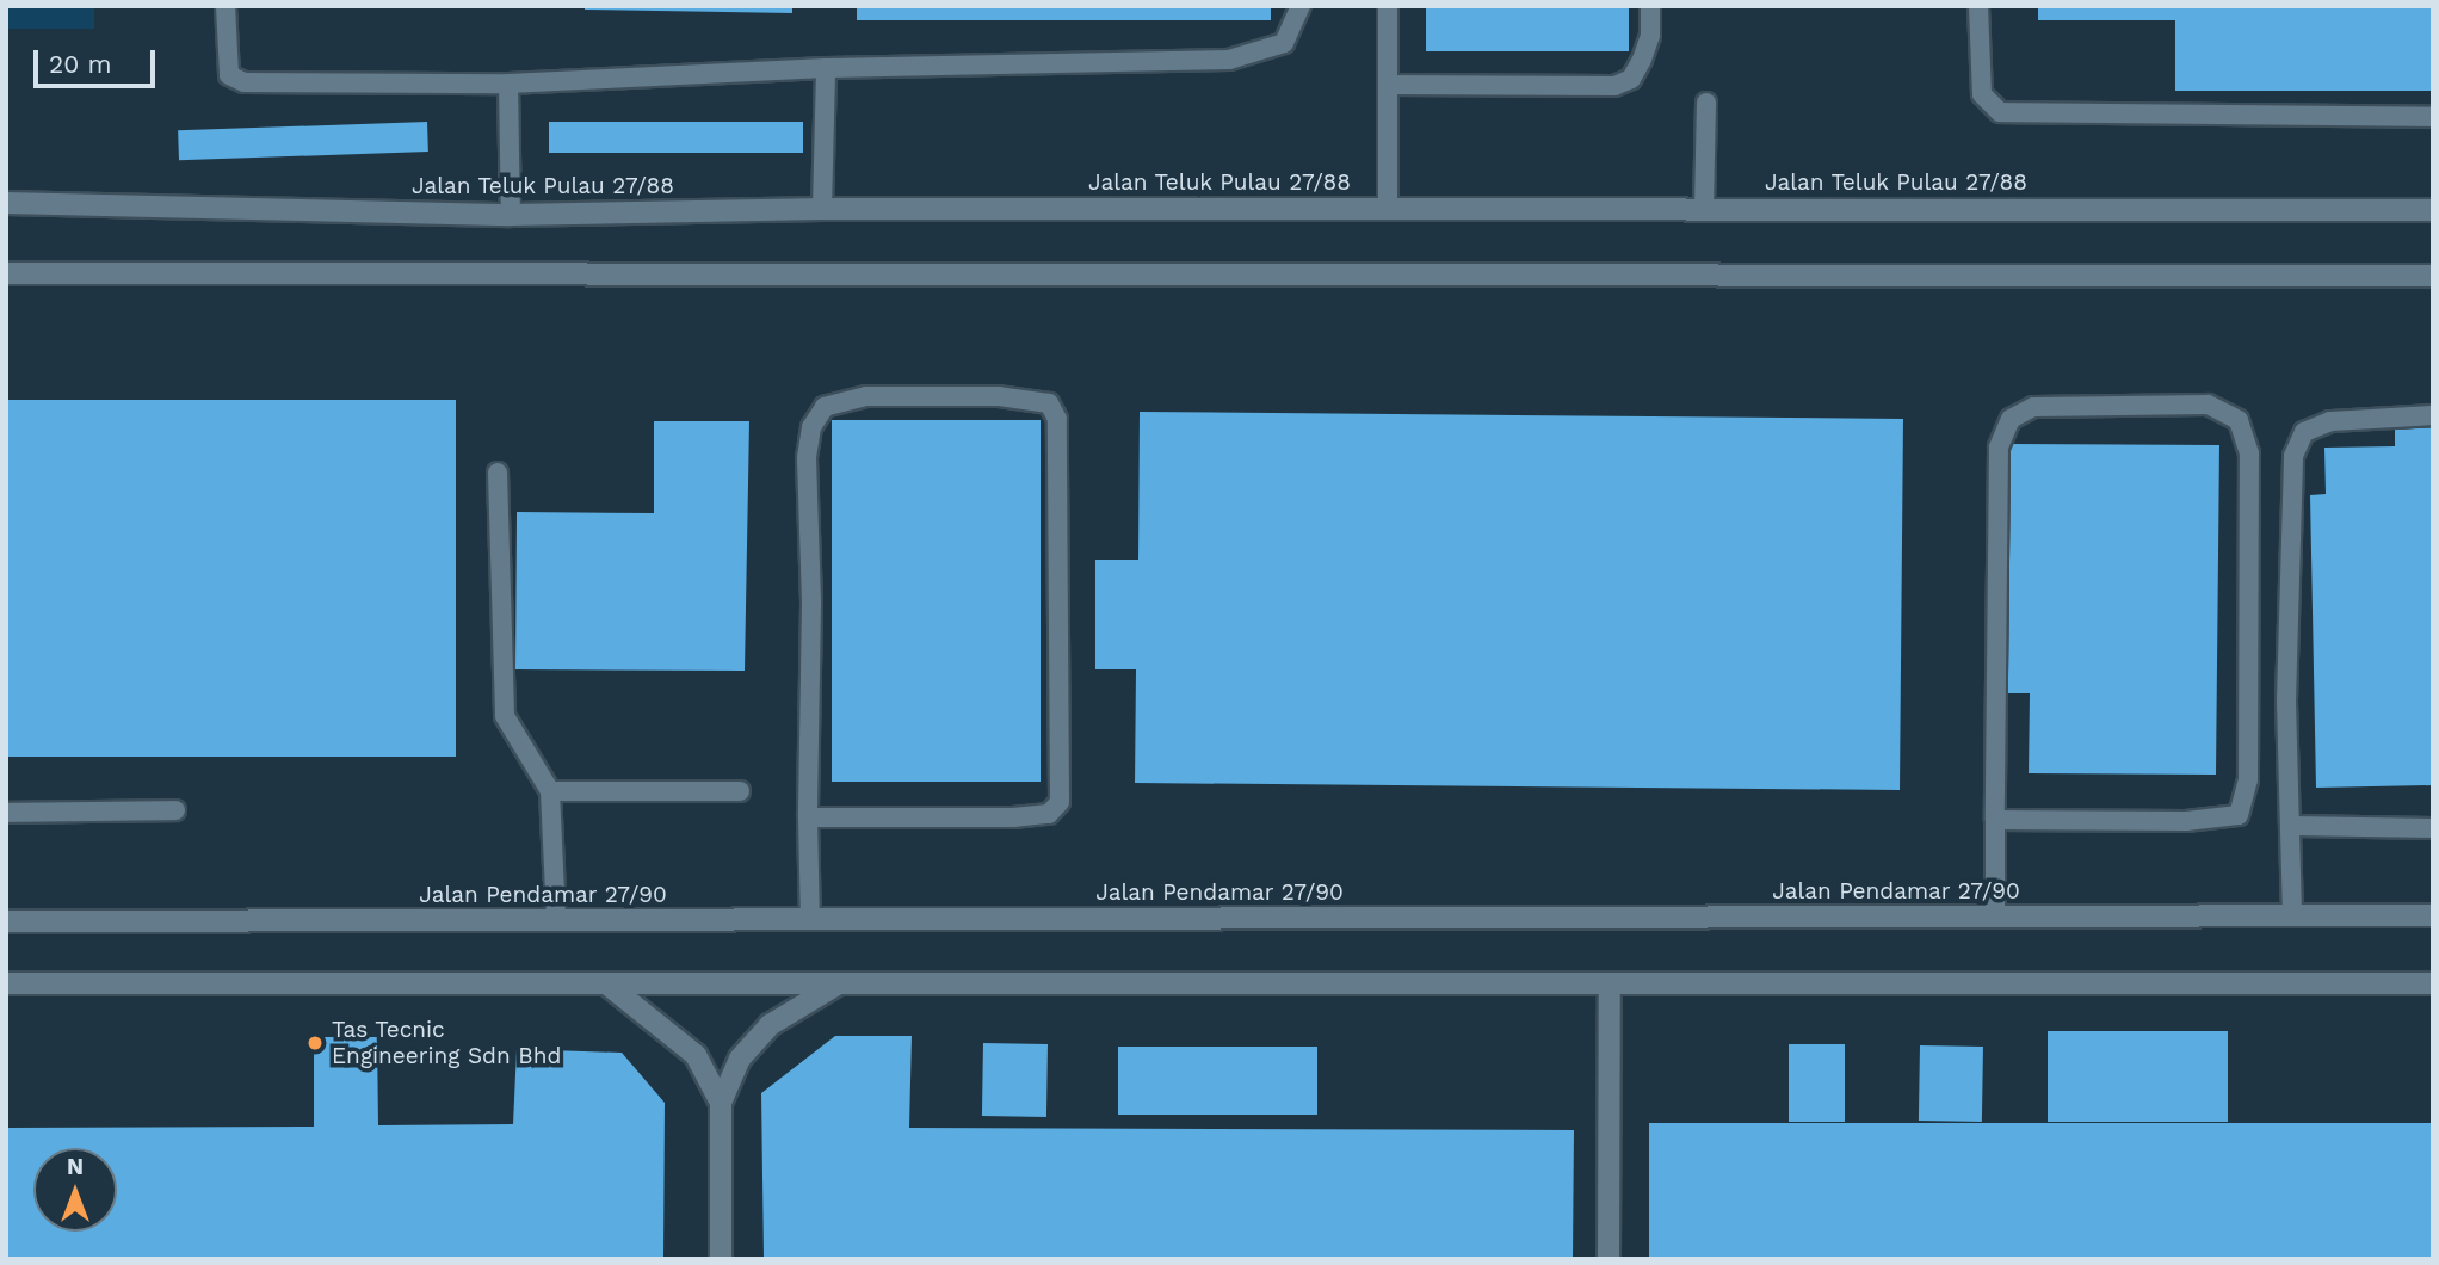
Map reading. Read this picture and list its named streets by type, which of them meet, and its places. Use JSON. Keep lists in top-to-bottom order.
{
  "streets": {
    "street": ["Jalan Teluk Pulau 27/88", "Jalan Pendamar 27/90"]
  },
  "places": ["Tas Tecnic Engineering Sdn Bhd"],
  "scale_bar": "20 m",
  "north": "top"
}
